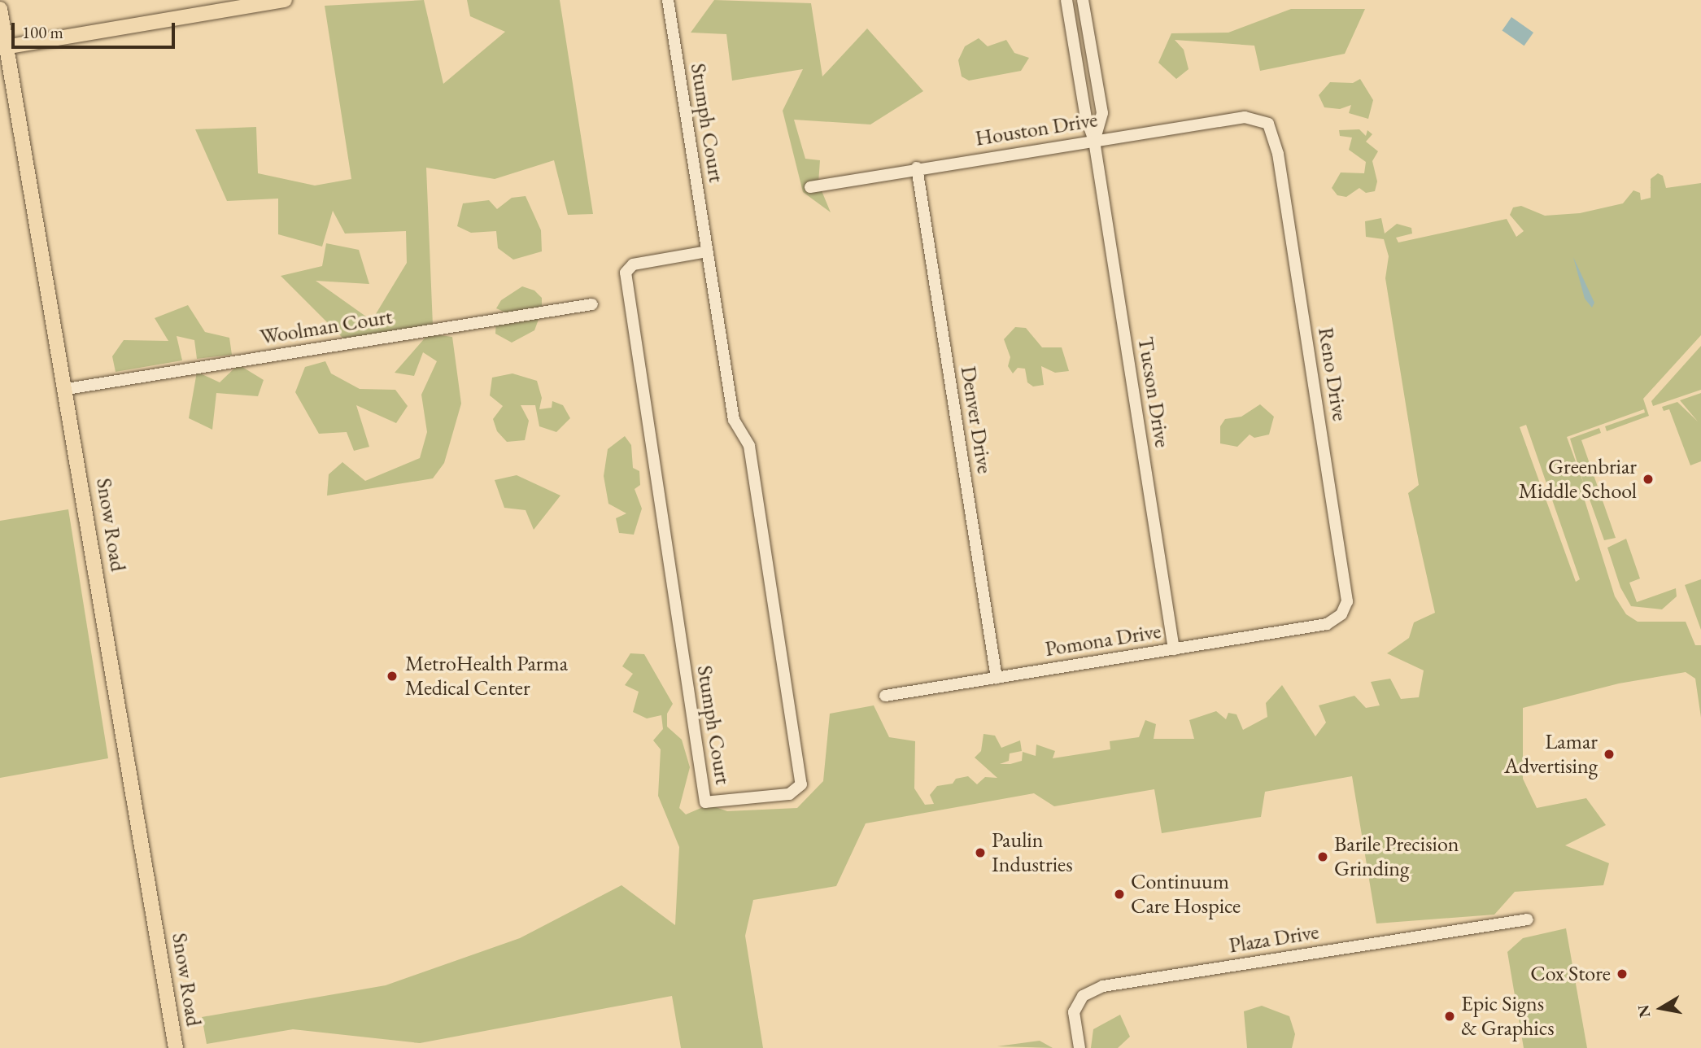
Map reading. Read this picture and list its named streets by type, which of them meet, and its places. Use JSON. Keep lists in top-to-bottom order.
{
  "streets": {
    "main road": ["Snow Road"],
    "street": [
      "Stumph Court",
      "Houston Drive",
      "Woolman Court",
      "Reno Drive",
      "Tucson Drive",
      "Denver Drive",
      "Pomona Drive",
      "Plaza Drive"
    ]
  },
  "crossings": [
    ["Houston Drive", "Reno Drive"],
    ["Houston Drive", "Tucson Drive"],
    ["Houston Drive", "Denver Drive"],
    ["Woolman Court", "Snow Road"],
    ["Reno Drive", "Pomona Drive"],
    ["Tucson Drive", "Pomona Drive"],
    ["Denver Drive", "Pomona Drive"]
  ],
  "places": [
    "Greenbriar Middle School",
    "MetroHealth Parma Medical Center",
    "Lamar Advertising",
    "Paulin Industries",
    "Barile Precision Grinding",
    "Continuum Care Hospice",
    "Cox Store",
    "Epic Signs & Graphics"
  ],
  "scale_bar": "100 m",
  "north": "left"
}
